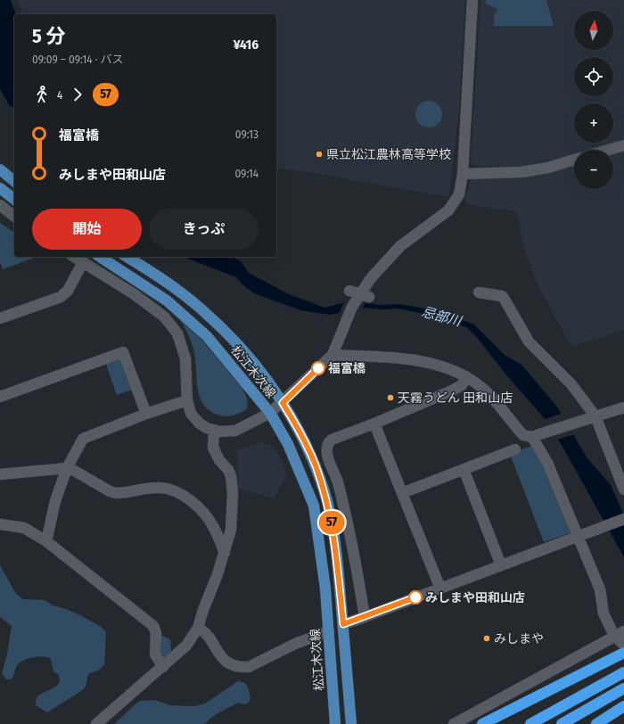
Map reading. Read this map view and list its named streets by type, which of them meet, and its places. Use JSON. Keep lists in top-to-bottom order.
{
  "streets": {
    "main road": ["松江木次線"]
  },
  "water": ["忌部川"],
  "places": [
    "県立松江農林高等学校",
    "福富橋",
    "天霧うどん 田和山店",
    "みしまや田和山店",
    "みしまや"
  ],
  "lines": ["bus line 57"],
  "north": "top",
  "page": {
    "on_map": "57",
    "map_buttons": ["+", "−"],
    "heading": ["5 分", "09:09 – 09:14 · バス", "¥416"],
    "legs": ["4", "57"],
    "list": [
      {
        "name": "福富橋",
        "value": "09:13"
      },
      {
        "name": "みしまや田和山店",
        "value": "09:14"
      }
    ],
    "buttons": ["開始", "きっぷ"]
  }
}
